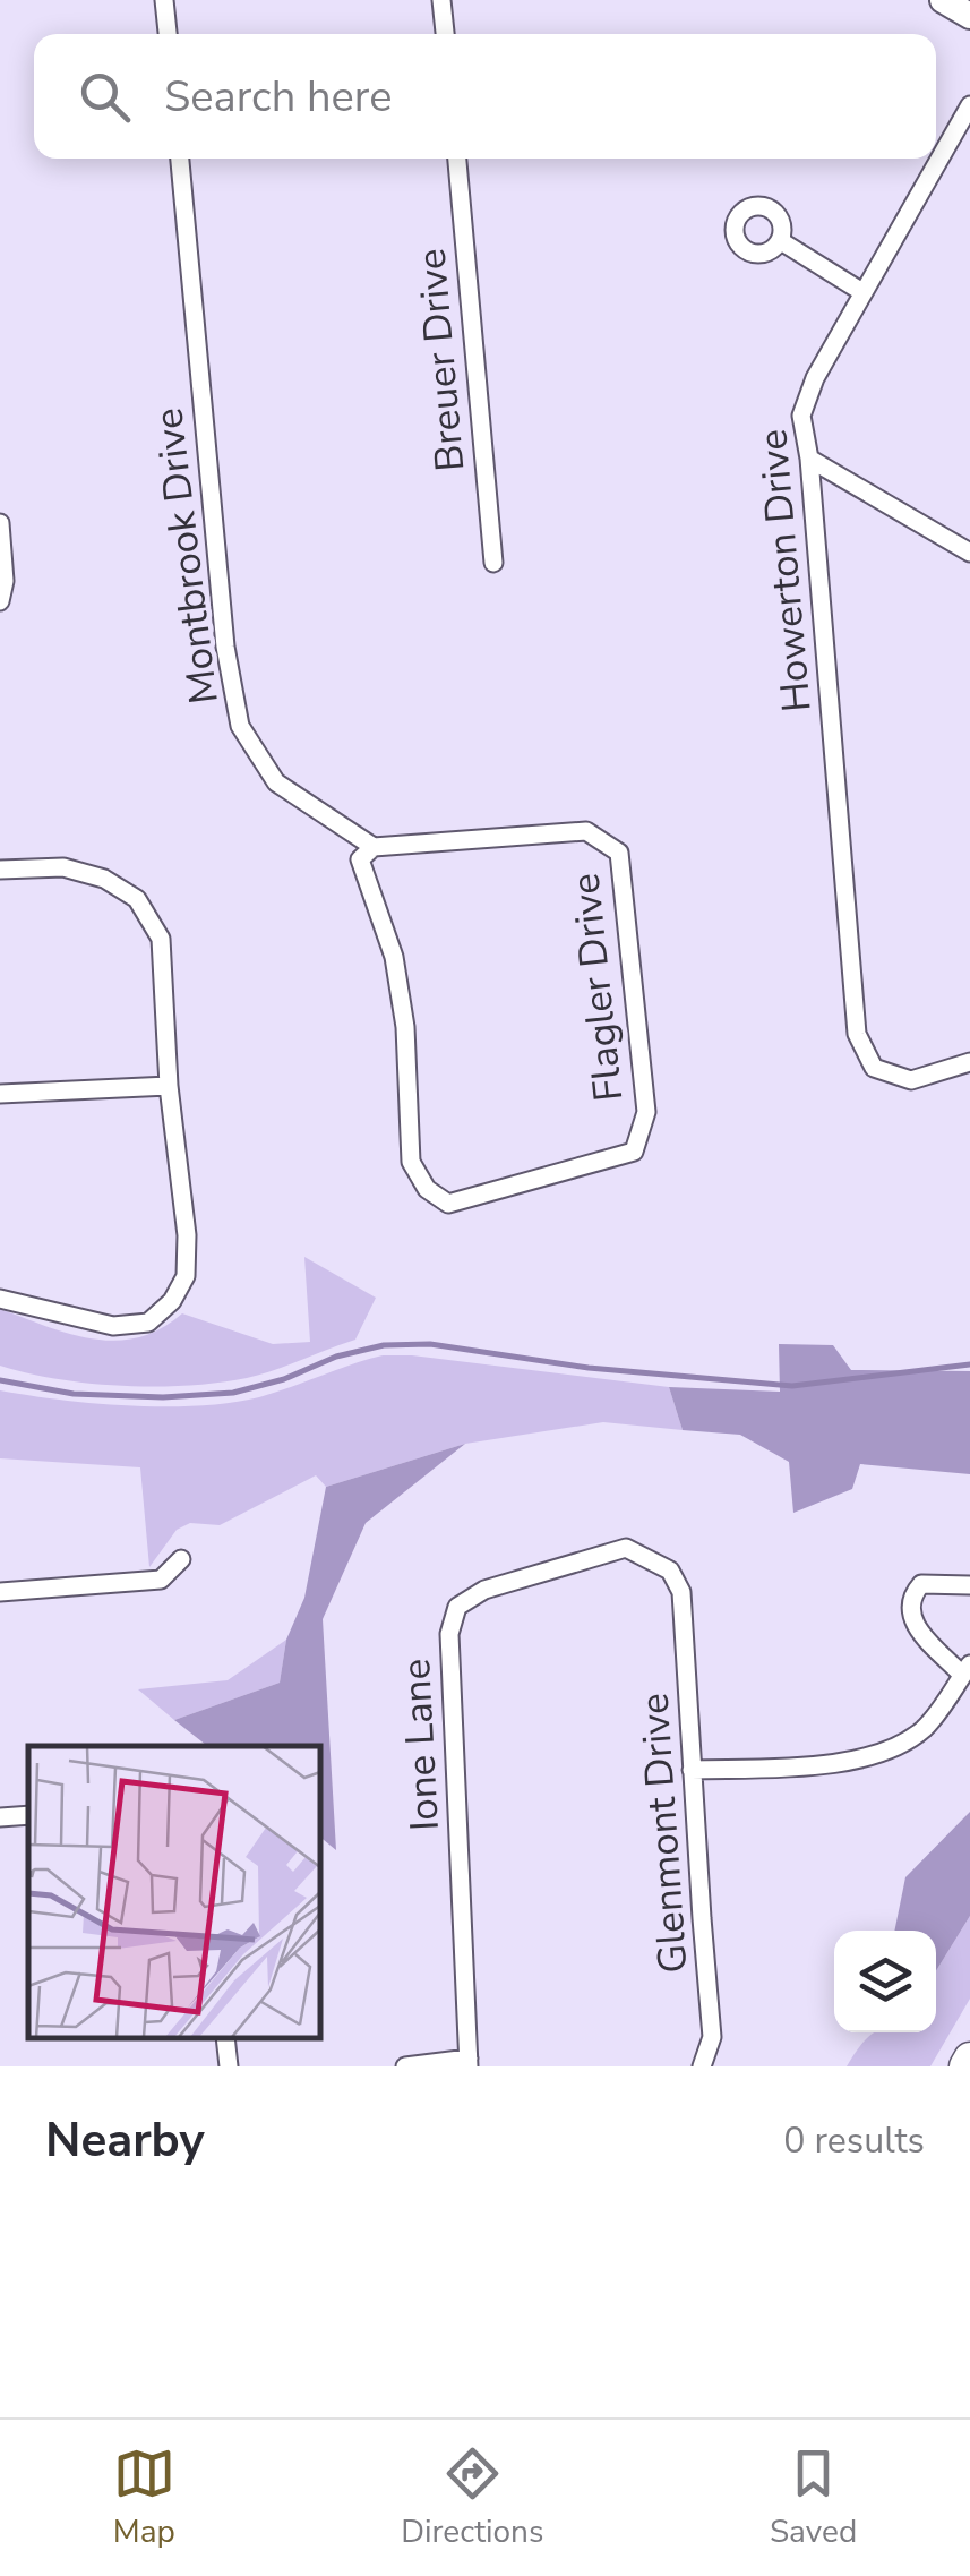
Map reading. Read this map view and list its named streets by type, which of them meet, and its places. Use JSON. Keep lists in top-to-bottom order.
{
  "streets": {
    "street": [
      "Breuer Drive",
      "Montbrook Drive",
      "Howerton Drive",
      "Flagler Drive",
      "Ione Lane",
      "Glenmont Drive"
    ]
  },
  "crossings": [
    ["Montbrook Drive", "Flagler Drive"],
    ["Ione Lane", "Glenmont Drive"]
  ],
  "page": {
    "search": "Search here",
    "heading": ["Nearby", "0 results"],
    "nav": ["Map", "Directions", "Saved"]
  }
}
